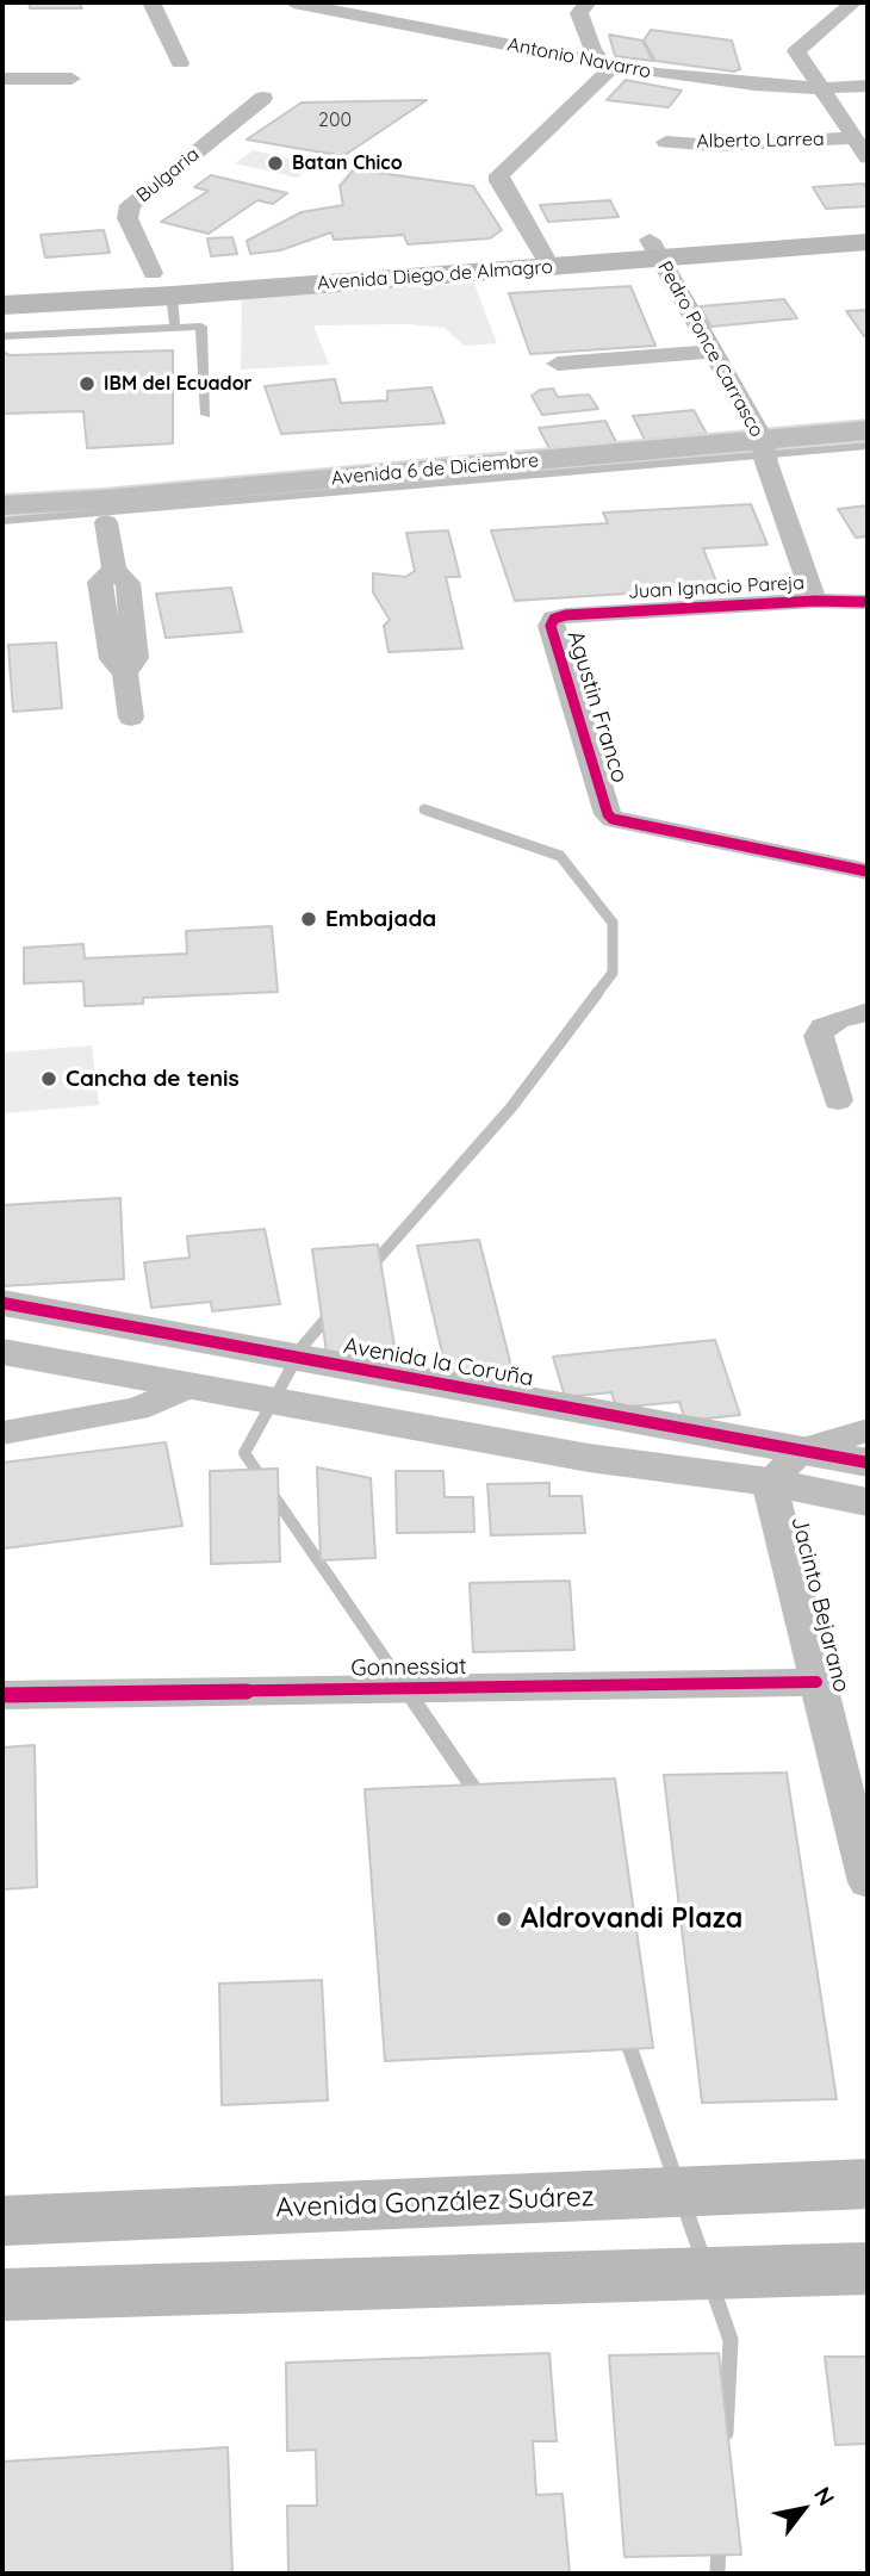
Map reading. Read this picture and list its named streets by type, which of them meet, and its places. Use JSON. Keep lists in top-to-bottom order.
{
  "streets": {
    "main road": ["Avenida Diego de Almagro", "Avenida 6 de Diciembre", "Avenida González Suárez"],
    "street": [
      "Antonio Navarro",
      "Alberto Larrea",
      "Bulgaria",
      "Pedro Ponce Carrasco",
      "Juan Ignacio Pareja",
      "Agustin Franco",
      "Avenida la Coruña",
      "Jacinto Bejarano",
      "Gonnessiat"
    ]
  },
  "crossings": [
    ["Bulgaria", "Avenida Diego de Almagro"],
    ["Avenida Diego de Almagro", "Pedro Ponce Carrasco"],
    ["Pedro Ponce Carrasco", "Avenida 6 de Diciembre"],
    ["Pedro Ponce Carrasco", "Juan Ignacio Pareja"],
    ["Juan Ignacio Pareja", "Agustin Franco"],
    ["Jacinto Bejarano", "Gonnessiat"]
  ],
  "places": [
    "Batan Chico",
    "IBM del Ecuador",
    "Embajada",
    "Cancha de tenis",
    "Aldrovandi Plaza"
  ],
  "house_numbers": ["200"],
  "north": "top right"
}
